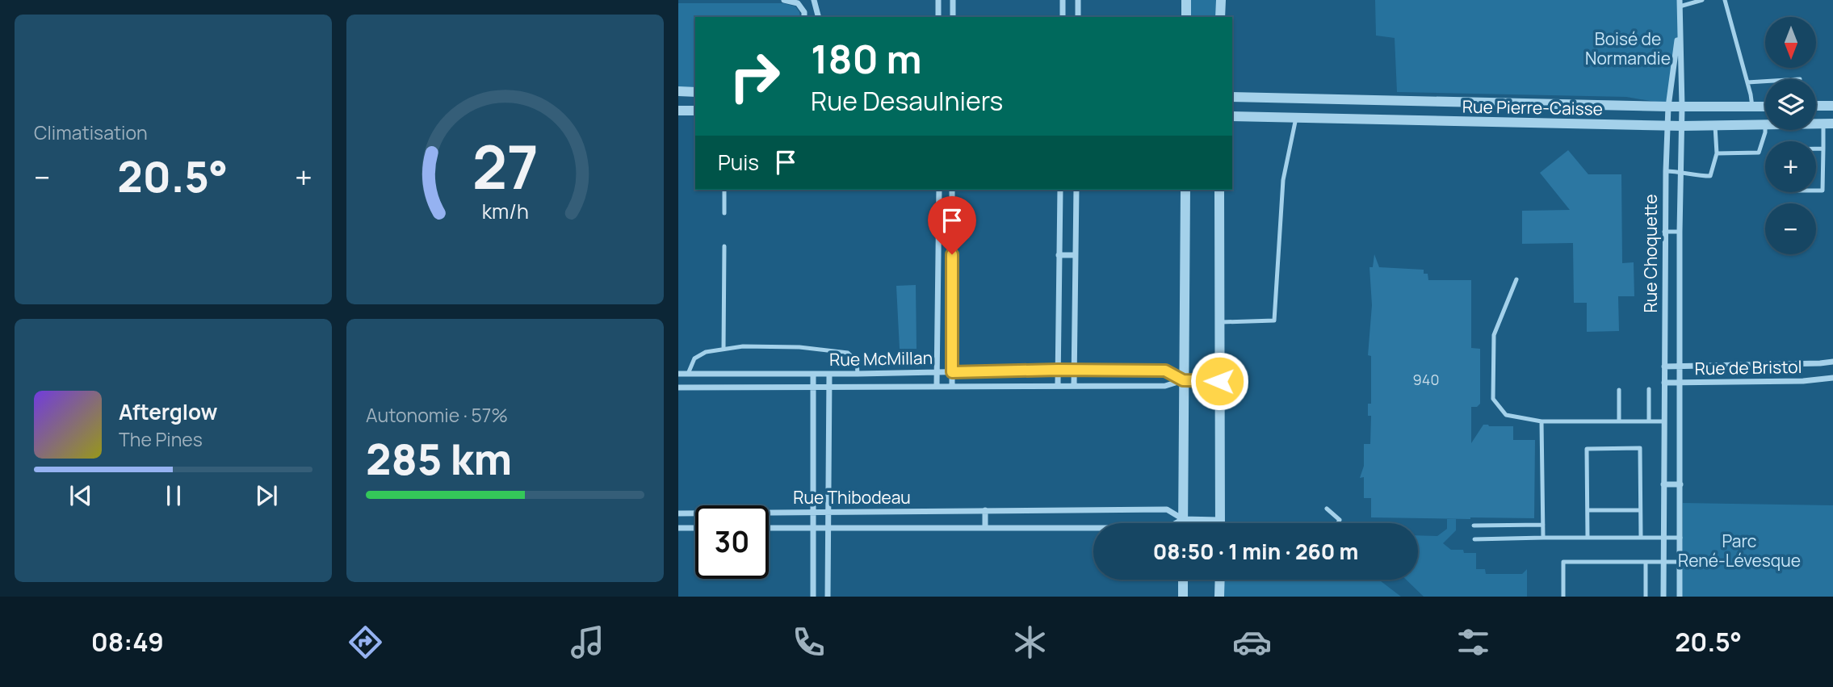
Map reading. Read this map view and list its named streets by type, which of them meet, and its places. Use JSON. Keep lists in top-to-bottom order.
{
  "streets": {
    "street": [
      "Rue Pierre-Caisse",
      "Rue Choquette",
      "Rue McMillan",
      "Rue de Bristol",
      "Rue Thibodeau"
    ]
  },
  "crossings": [
    ["Rue Pierre-Caisse", "Rue Choquette"],
    ["Rue Choquette", "Rue de Bristol"]
  ],
  "parks": ["Boisé de Normandie", "Parc René-Lévesque"],
  "house_numbers": ["940"],
  "north": "bottom",
  "page": {
    "tile": [
      "Climatisation",
      ["Autonomie · 57%", "285 km"]
    ],
    "map_buttons": ["+", "−"],
    "turn": ["180 m", "Rue Desaulniers"],
    "then": "Puis",
    "heat": ["−", "20.5°", "+"],
    "song": ["Afterglow", "The Pines"],
    "limit": "30",
    "trip": "08:50 · 1 min · 260 m",
    "tabs": ["08:49", "20.5°"],
    "gauge": ["27", "km/h"]
  }
}
